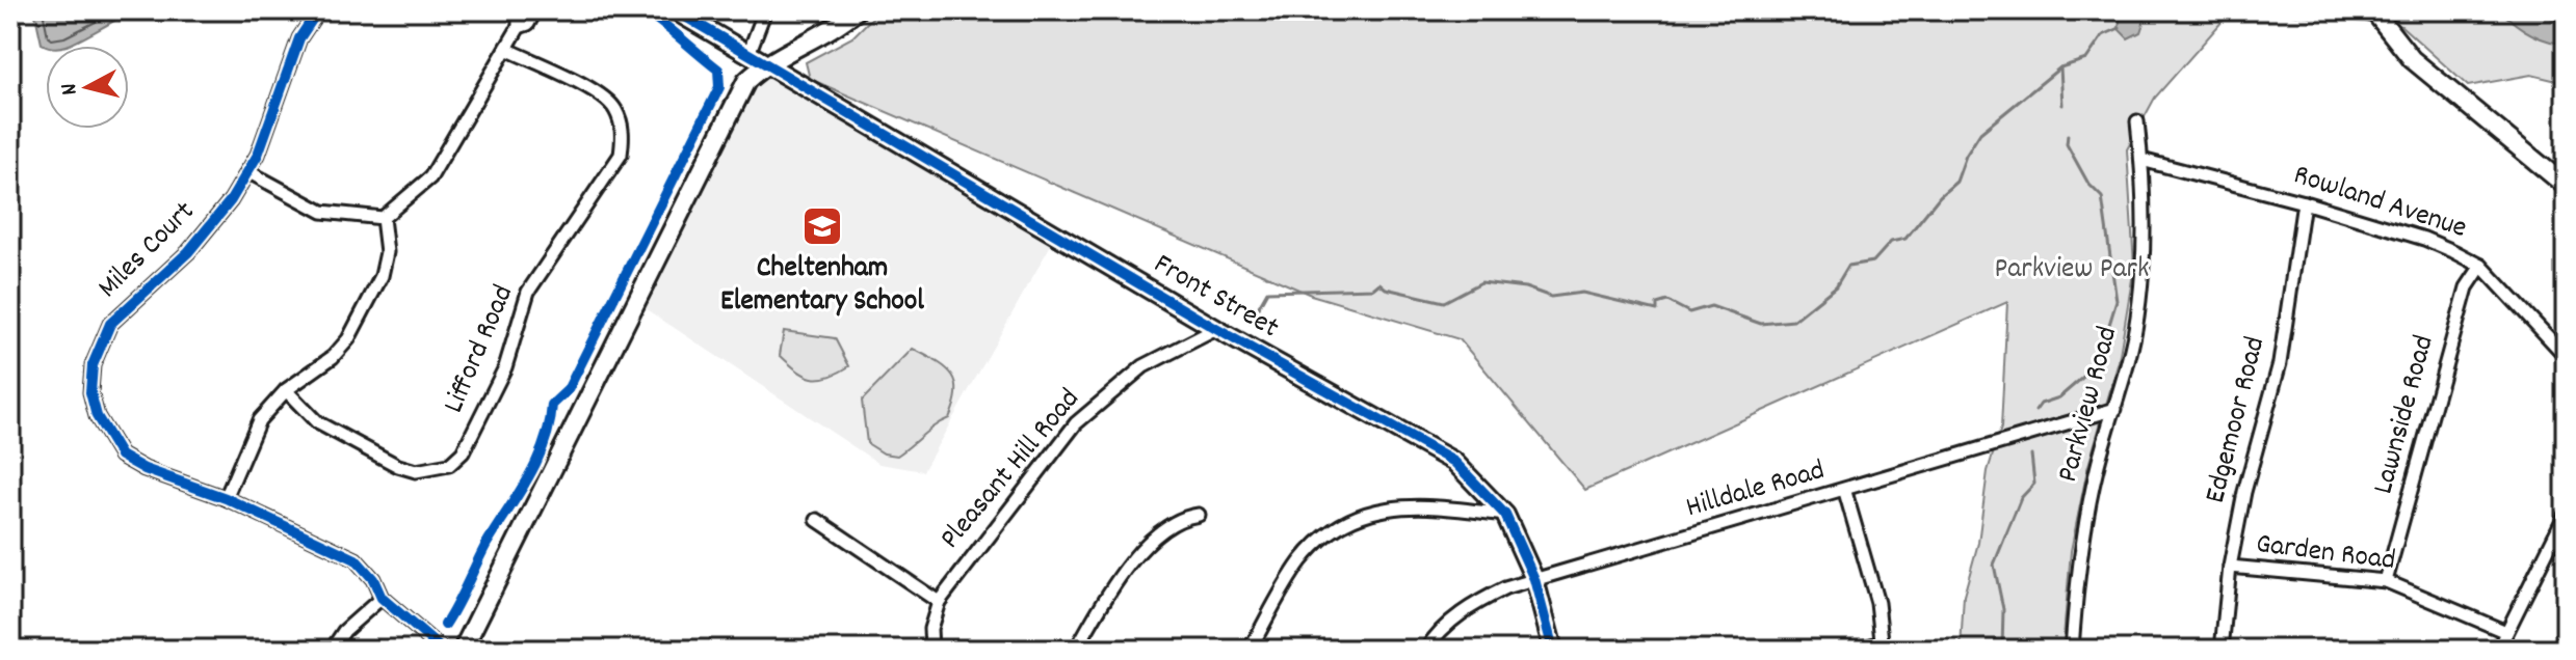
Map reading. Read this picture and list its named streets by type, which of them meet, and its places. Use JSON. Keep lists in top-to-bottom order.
{
  "streets": {
    "street": [
      "Rowland Avenue",
      "Miles Court",
      "Front Street",
      "Lifford Road",
      "Parkview Road",
      "Lawnside Road",
      "Edgemoor Road",
      "Pleasant Hill Road",
      "Hilldale Road",
      "Garden Road"
    ]
  },
  "crossings": [
    ["Rowland Avenue", "Parkview Road"],
    ["Rowland Avenue", "Lawnside Road"],
    ["Rowland Avenue", "Edgemoor Road"],
    ["Front Street", "Pleasant Hill Road"],
    ["Front Street", "Hilldale Road"],
    ["Parkview Road", "Hilldale Road"],
    ["Lawnside Road", "Garden Road"],
    ["Edgemoor Road", "Garden Road"]
  ],
  "parks": ["Parkview Park"],
  "places": {
    "school or university": ["Cheltenham Elementary School"]
  },
  "north": "left"
}
